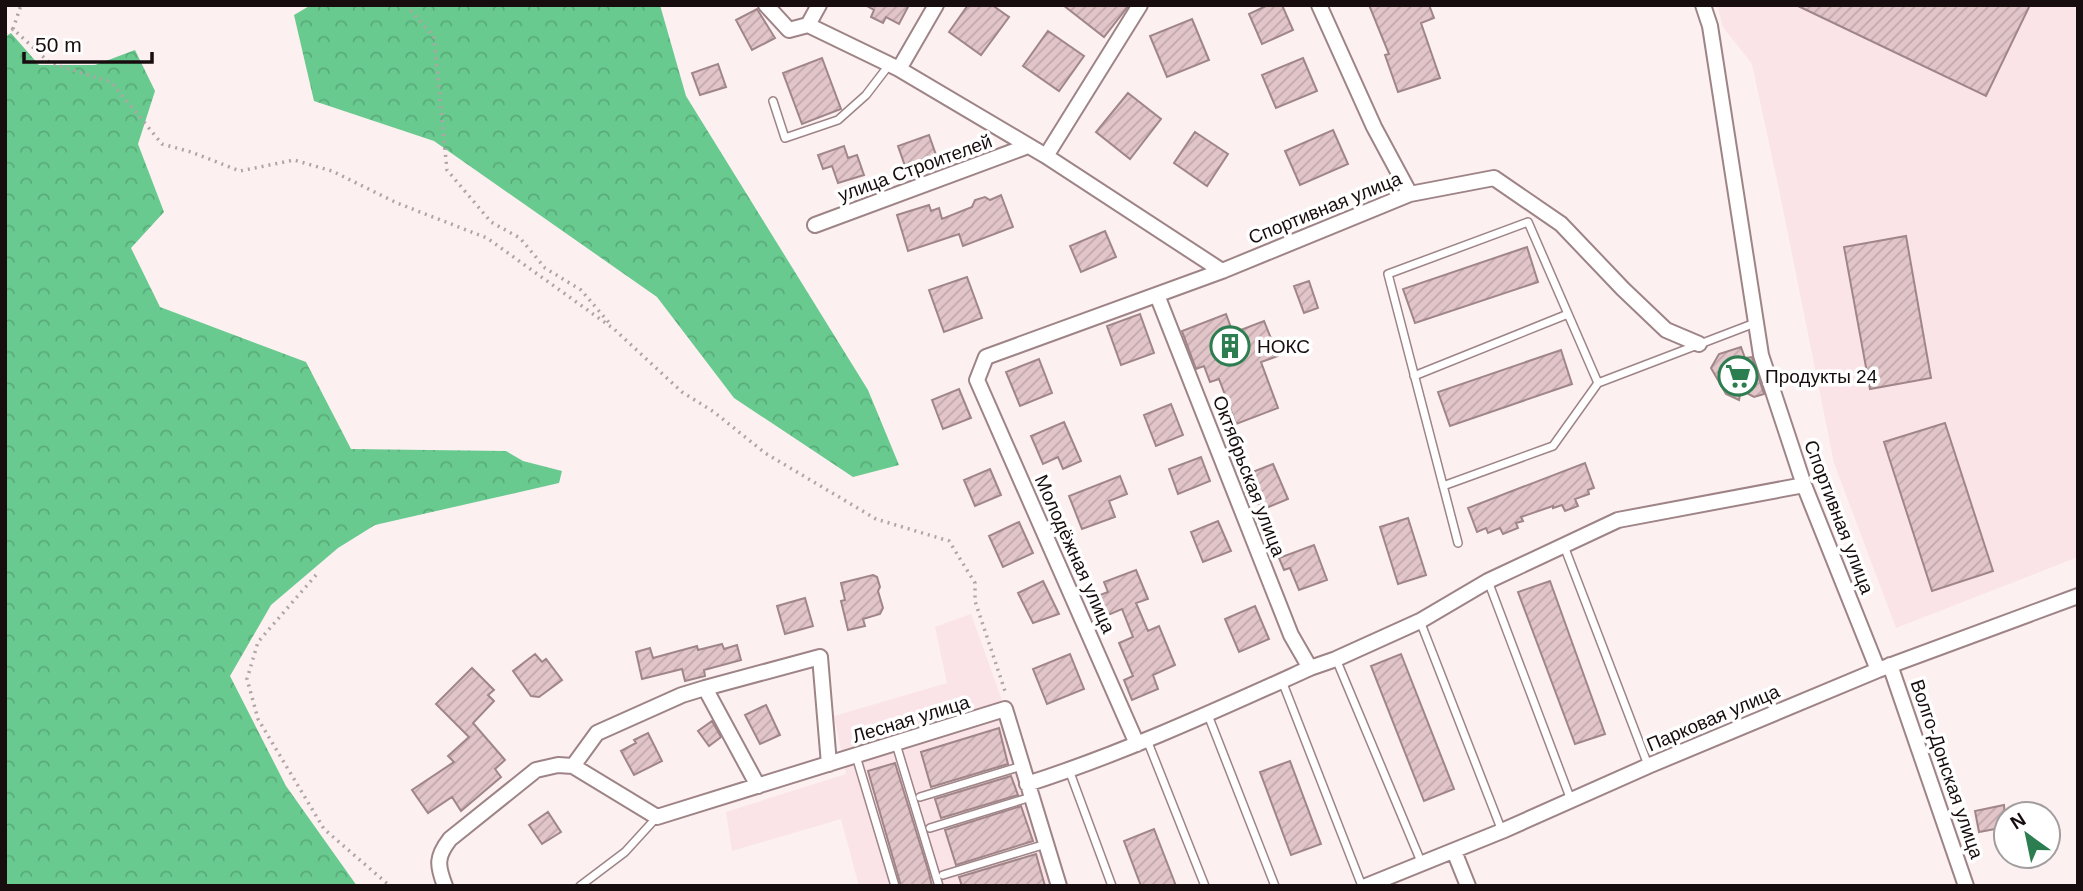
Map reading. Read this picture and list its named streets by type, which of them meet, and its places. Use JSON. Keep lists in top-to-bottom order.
{
  "streets": {
    "street": [
      "улица Строителей",
      "Спортивная улица",
      "Октябрьская улица",
      "Молодёжная улица",
      "Парковая улица",
      "Лесная улица",
      "Волго-Донская улица"
    ]
  },
  "crossings": [
    ["Спортивная улица", "Октябрьская улица"],
    ["Спортивная улица", "Молодёжная улица"],
    ["Спортивная улица", "Парковая улица"],
    ["Спортивная улица", "Волго-Донская улица"],
    ["Парковая улица", "Волго-Донская улица"]
  ],
  "places": {
    "building": ["НОКС"],
    "supermarket": ["Продукты 24"]
  },
  "scale_bar": "50 m",
  "north": "top left"
}
